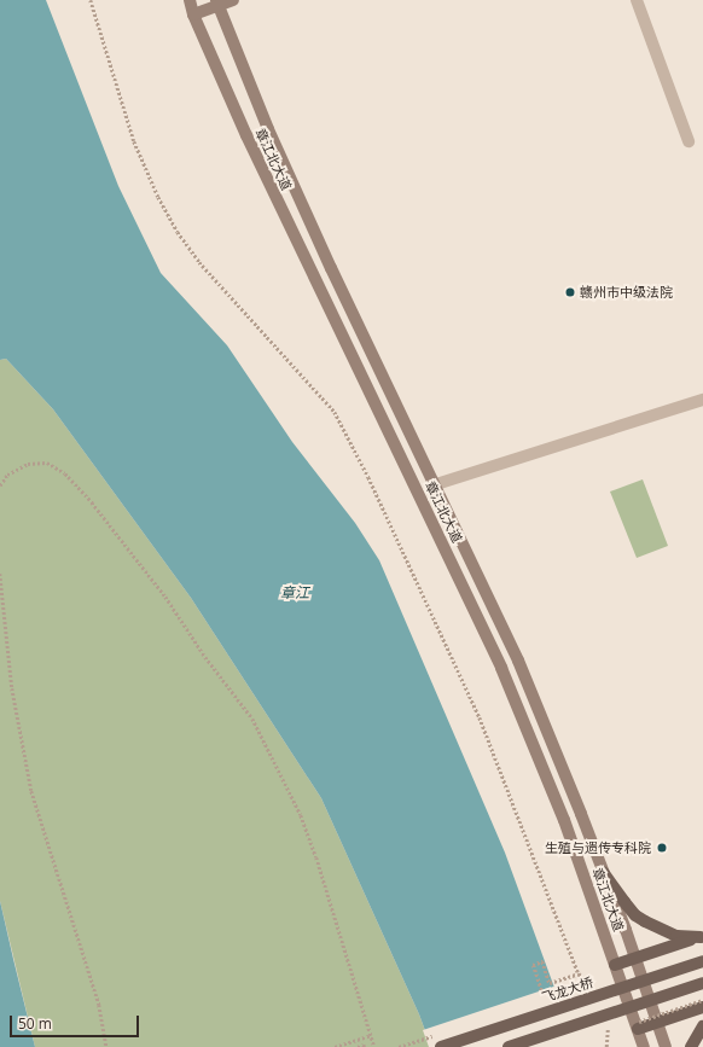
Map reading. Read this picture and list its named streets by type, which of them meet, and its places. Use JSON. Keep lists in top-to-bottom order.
{
  "streets": {
    "main road": ["章江北大道", "飞龙大桥"]
  },
  "water": ["章江"],
  "places": ["赣州市中级法院", "生殖与遗传专科院"],
  "scale_bar": "50 m"
}
